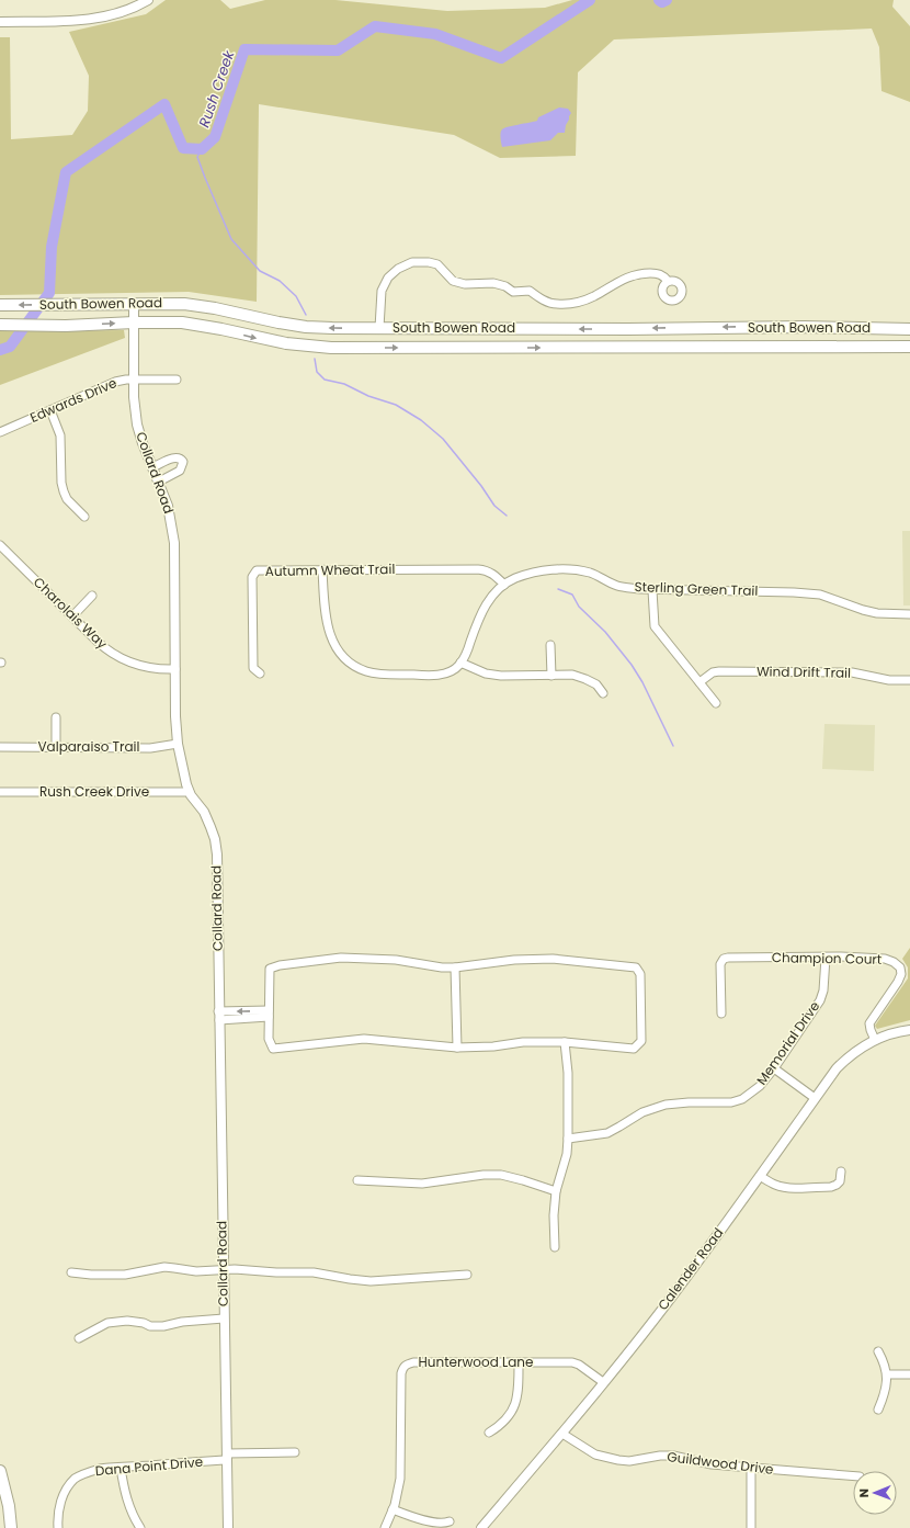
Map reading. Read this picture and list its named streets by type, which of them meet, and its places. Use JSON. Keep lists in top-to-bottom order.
{
  "streets": {
    "main road": ["South Bowen Road"],
    "street": [
      "Edwards Drive",
      "Collard Road",
      "Autumn Wheat Trail",
      "Sterling Green Trail",
      "Charolais Way",
      "Wind Drift Trail",
      "Valparaiso Trail",
      "Rush Creek Drive",
      "Champion Court",
      "Memorial Drive",
      "Calender Road",
      "Hunterwood Lane",
      "Guildwood Drive",
      "Dana Point Drive"
    ]
  },
  "crossings": [
    ["South Bowen Road", "Collard Road"],
    ["Edwards Drive", "Collard Road"],
    ["Collard Road", "Charolais Way"],
    ["Collard Road", "Valparaiso Trail"],
    ["Collard Road", "Rush Creek Drive"],
    ["Collard Road", "Dana Point Drive"],
    ["Autumn Wheat Trail", "Sterling Green Trail"],
    ["Champion Court", "Memorial Drive"],
    ["Champion Court", "Calender Road"],
    ["Calender Road", "Hunterwood Lane"],
    ["Calender Road", "Guildwood Drive"]
  ],
  "water": ["Rush Creek"],
  "north": "left"
}
